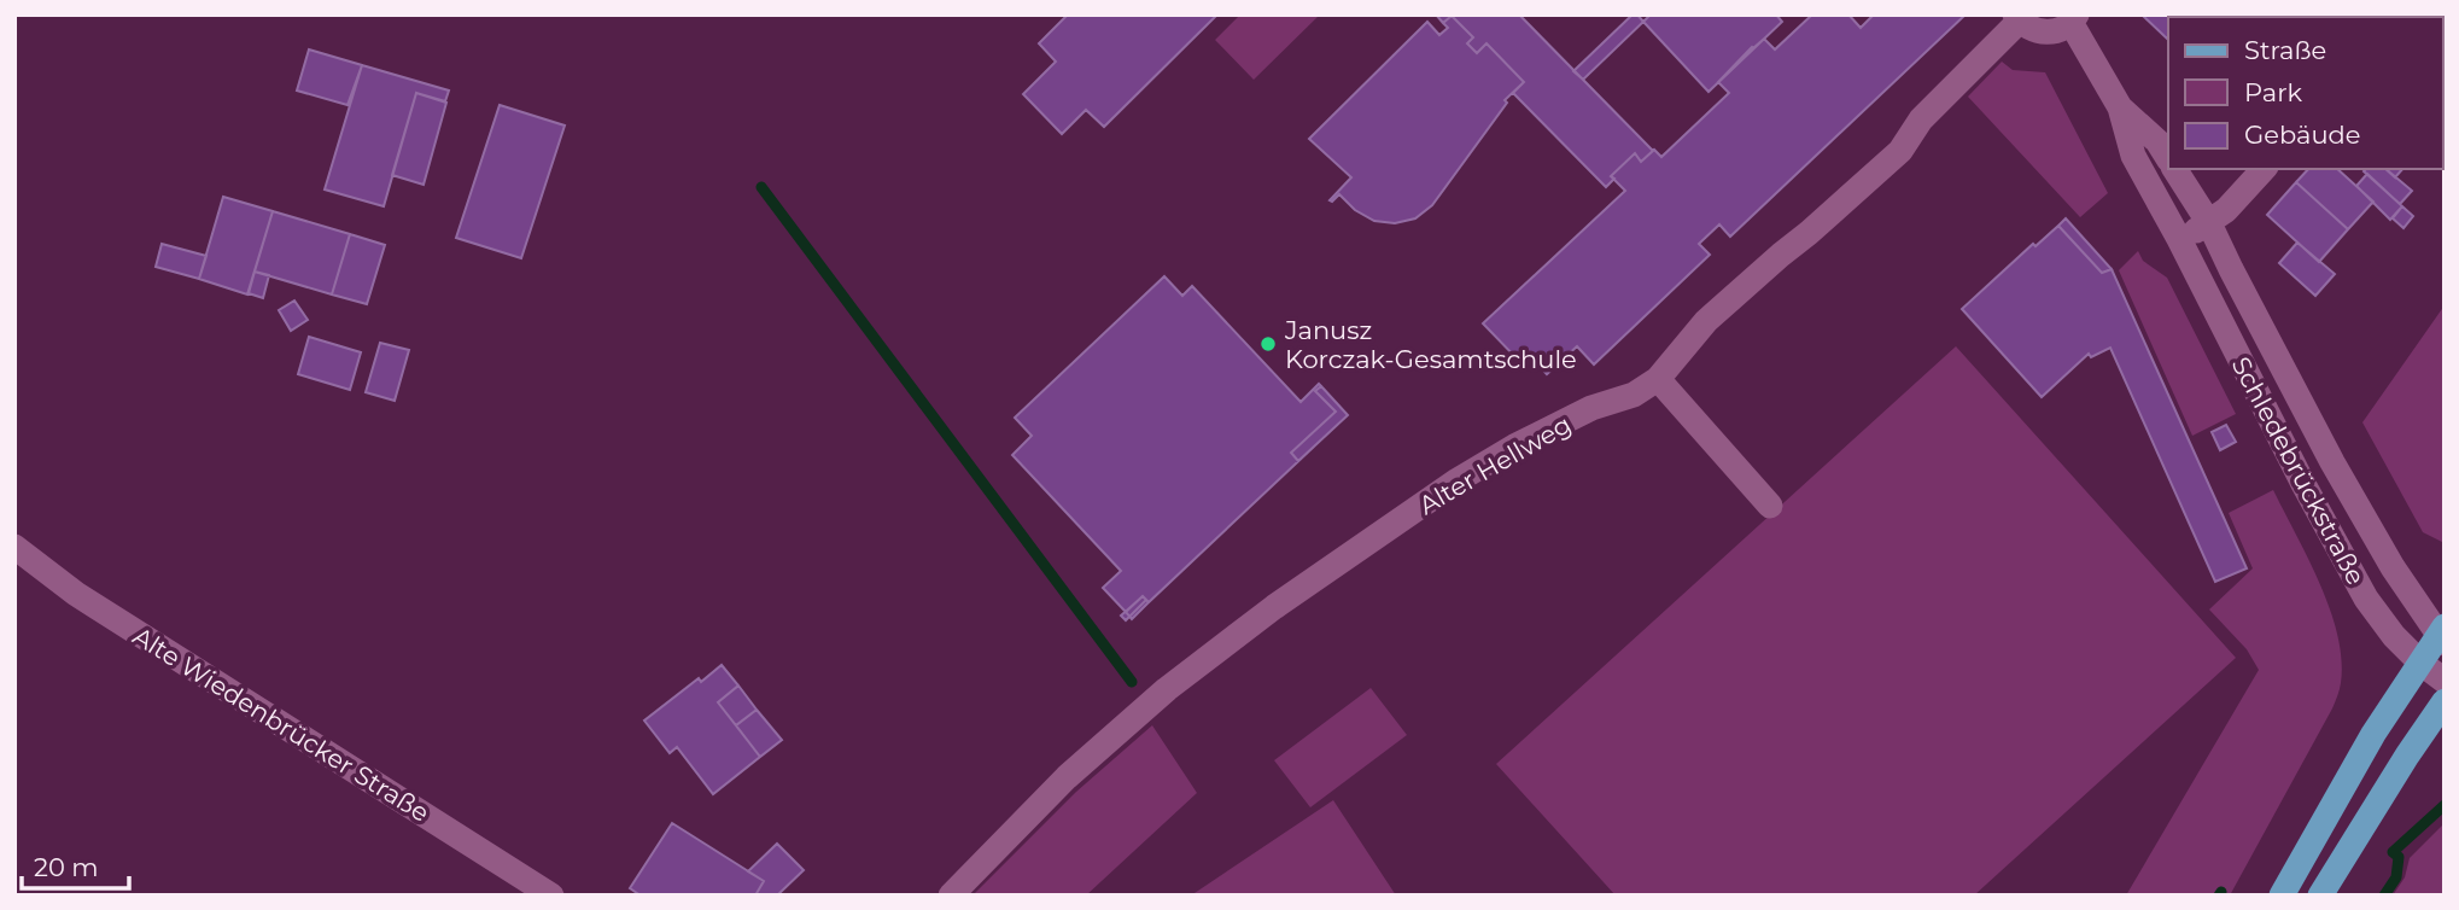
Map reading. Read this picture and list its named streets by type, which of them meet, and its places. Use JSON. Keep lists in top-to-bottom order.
{
  "streets": {
    "street": ["Alter Hellweg", "Schledebrückstraße", "Alte Wiedenbrücker Straße"]
  },
  "places": ["Janusz Korczak-Gesamtschule"],
  "legend": ["Straße", "Park", "Gebäude"],
  "scale_bar": "20 m"
}
